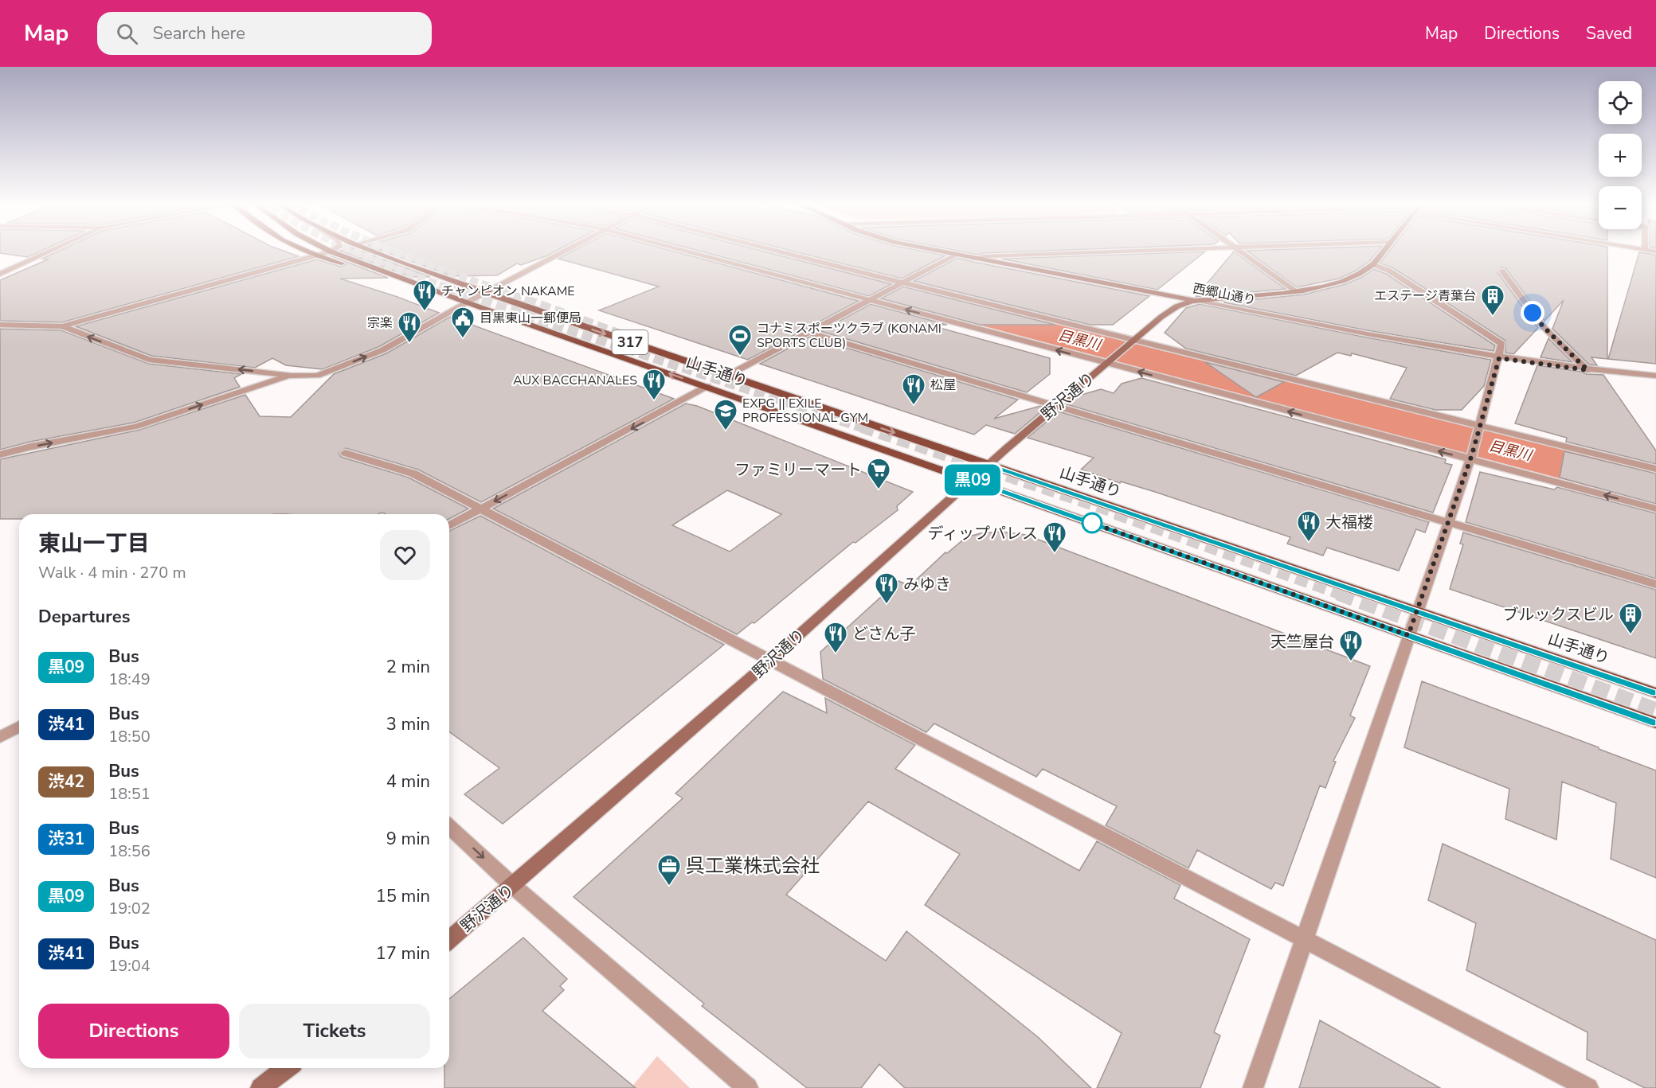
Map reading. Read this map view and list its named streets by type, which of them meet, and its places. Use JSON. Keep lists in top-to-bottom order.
{
  "streets": {
    "main road": ["317", "山手通り"],
    "street": ["西郷山通り", "野沢通り"]
  },
  "crossings": [
    ["317", "山手通り"],
    ["山手通り", "野沢通り"]
  ],
  "water": ["目黒川"],
  "places": {
    "restaurant": [
      "チャンピオン NAKAME",
      "宗楽",
      "AUX BACCHANALES",
      "松屋",
      "大福楼",
      "ディップパレス",
      "みゆき",
      "どさん子",
      "天竺屋台"
    ],
    "building": ["エステージ青葉台", "ブルックスビル"],
    "public building": ["目黒東山一郵便局"],
    "sports": ["コナミスポーツクラブ (KONAMI SPORTS CLUB)"],
    "school or university": ["EXPG || EXILE PROFESSIONAL GYM"],
    "supermarket": ["ファミリーマート"],
    "office": ["呉工業株式会社"]
  },
  "lines": ["bus line 黒09"],
  "page": {
    "header": "Map",
    "search": "Search here",
    "nav": ["Map", "Directions", "Saved"],
    "on_map": "黒09",
    "map_buttons": ["+", "−"],
    "heading": [
      ["東山一丁目", "Walk · 4 min · 270 m"],
      "Departures"
    ],
    "list": [
      {
        "mark": "黒09",
        "name": "Bus",
        "note": "18:49",
        "value": "2 min"
      },
      {
        "mark": "渋41",
        "name": "Bus",
        "note": "18:50",
        "value": "3 min"
      },
      {
        "mark": "渋42",
        "name": "Bus",
        "note": "18:51",
        "value": "4 min"
      },
      {
        "mark": "渋31",
        "name": "Bus",
        "note": "18:56",
        "value": "9 min"
      },
      {
        "mark": "黒09",
        "name": "Bus",
        "note": "19:02",
        "value": "15 min"
      },
      {
        "mark": "渋41",
        "name": "Bus",
        "note": "19:04",
        "value": "17 min"
      }
    ],
    "buttons": ["Directions", "Tickets"]
  }
}
